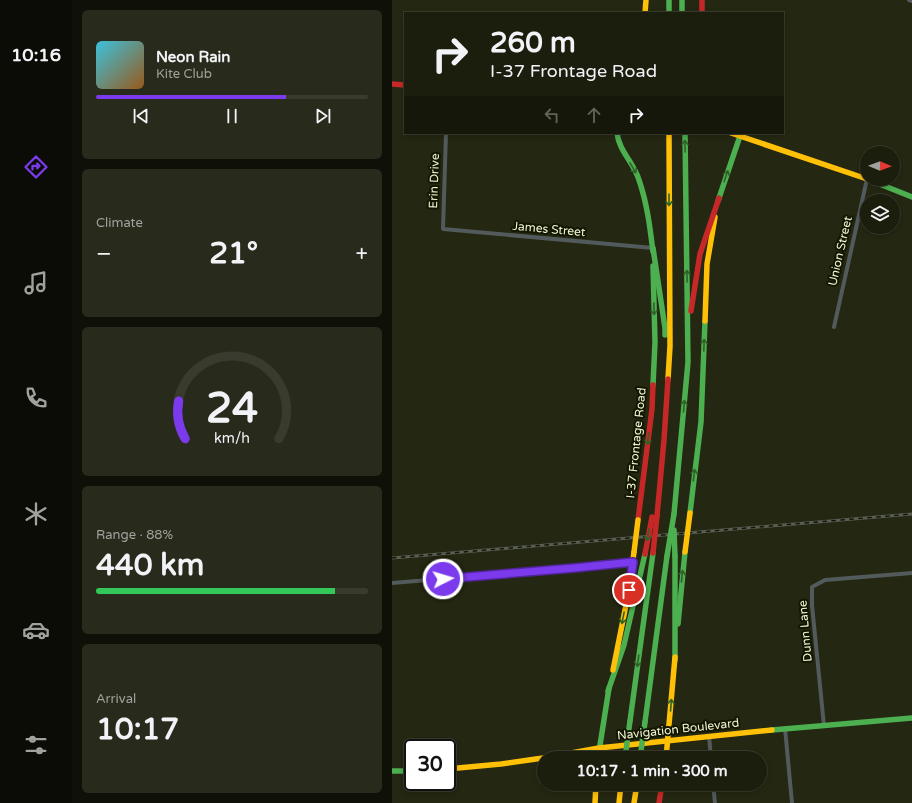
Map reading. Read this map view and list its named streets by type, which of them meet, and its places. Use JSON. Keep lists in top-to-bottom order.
{
  "streets": {
    "main road": ["I-37 Frontage Road", "Navigation Boulevard"],
    "street": [
      "Erin Drive",
      "James Street",
      "Union Street",
      "Dunn Lane"
    ]
  },
  "crossings": [
    ["Erin Drive", "James Street"],
    ["James Street", "I-37 Frontage Road"],
    ["I-37 Frontage Road", "Navigation Boulevard"],
    ["Dunn Lane", "Navigation Boulevard"]
  ],
  "north": "right",
  "page": {
    "tabs": "10:16",
    "turn": ["260 m", "I-37 Frontage Road"],
    "song": ["Neon Rain", "Kite Club"],
    "tile": [
      "Climate",
      ["Range · 88%", "440 km"],
      ["Arrival", "10:17"]
    ],
    "heat": ["−", "21°", "+"],
    "limit": "30",
    "trip": "10:17 · 1 min · 300 m",
    "gauge": ["24", "km/h"]
  }
}
